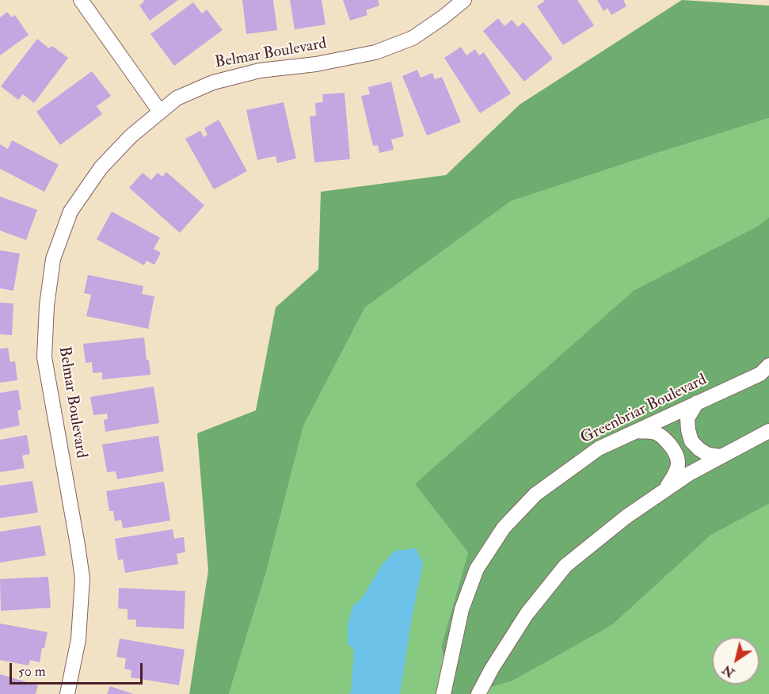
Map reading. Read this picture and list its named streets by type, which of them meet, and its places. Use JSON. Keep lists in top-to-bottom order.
{
  "streets": {
    "street": ["Belmar Boulevard", "Greenbriar Boulevard"]
  },
  "scale_bar": "50 m",
  "north": "bottom left"
}
